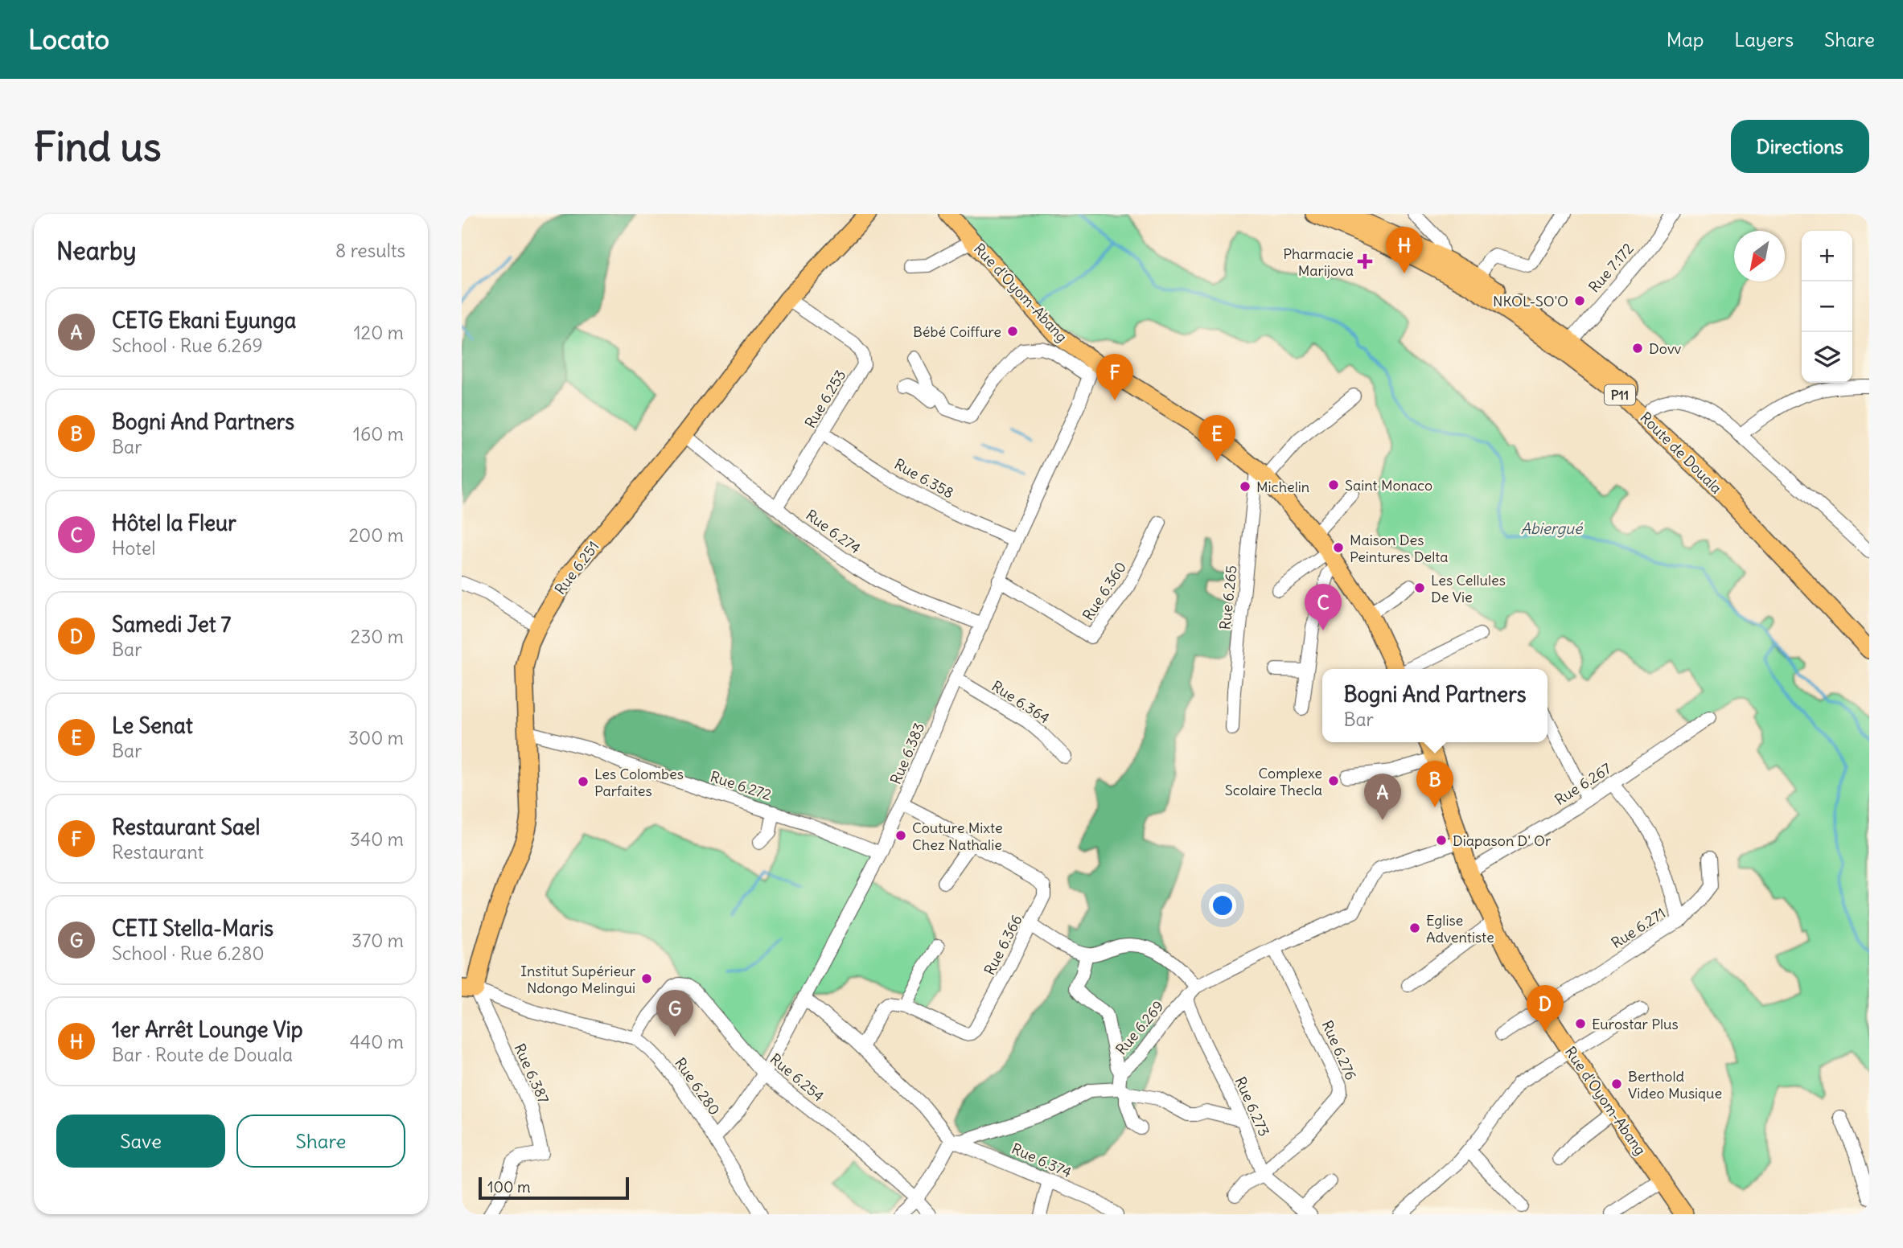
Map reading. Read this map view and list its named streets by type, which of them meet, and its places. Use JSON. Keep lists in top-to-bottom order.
{
  "streets": {
    "main road": [
      "Rue d'Oyom-Abang",
      "P11",
      "Route de Douala",
      "Rue 6.251"
    ],
    "street": [
      "Rue 7.172",
      "Rue 6.253",
      "Rue 6.358",
      "Rue 6.274",
      "Rue 6.360",
      "Rue 6.265",
      "Rue 6.364",
      "Rue 6.383",
      "Rue 6.267",
      "Rue 6.272",
      "Rue 6.271",
      "Rue 6.366",
      "Rue 6.269",
      "Rue 6.276",
      "Rue 6.387",
      "Rue 6.254",
      "Rue 6.280",
      "Rue 6.273",
      "Rue 6.374"
    ]
  },
  "crossings": [
    ["Rue 7.172", "P11"],
    ["Rue d'Oyom-Abang", "Rue 6.265"],
    ["Rue d'Oyom-Abang", "Rue 6.383"],
    ["Rue d'Oyom-Abang", "Rue 6.267"],
    ["Rue d'Oyom-Abang", "Rue 6.271"],
    ["Rue d'Oyom-Abang", "Rue 6.269"],
    ["P11", "Route de Douala"],
    ["Rue 6.253", "Rue 6.358"],
    ["Rue 6.253", "Rue 6.274"],
    ["Rue 6.253", "Rue 6.251"],
    ["Rue 6.358", "Rue 6.383"],
    ["Rue 6.274", "Rue 6.251"],
    ["Rue 6.274", "Rue 6.383"],
    ["Rue 6.251", "Rue 6.272"],
    ["Rue 6.251", "Rue 6.387"],
    ["Rue 6.251", "Rue 6.280"],
    ["Rue 6.360", "Rue 6.383"],
    ["Rue 6.364", "Rue 6.383"],
    ["Rue 6.383", "Rue 6.272"],
    ["Rue 6.383", "Rue 6.366"],
    ["Rue 6.383", "Rue 6.254"],
    ["Rue 6.383", "Rue 6.280"],
    ["Rue 6.267", "Rue 6.271"],
    ["Rue 6.269", "Rue 6.276"],
    ["Rue 6.269", "Rue 6.273"],
    ["Rue 6.276", "Rue 6.273"],
    ["Rue 6.387", "Rue 6.280"],
    ["Rue 6.254", "Rue 6.280"]
  ],
  "water": ["Abiergué"],
  "places": {
    "health": ["Pharmacie Marijova"],
    "other": [
      "NKOL-SO'O",
      "Bébé Coiffure",
      "Dovv",
      "Saint Monaco",
      "Michelin",
      "Maison Des Peintures Delta",
      "Les Cellules De Vie",
      "Complexe Scolaire Thecla",
      "Les Colombes Parfaites",
      "Couture Mixte Chez Nathalie",
      "Diapason D' Or",
      "Eglise Adventiste",
      "Institut Supérieur Ndongo Melingui",
      "Eurostar Plus",
      "Berthold Video Musique"
    ]
  },
  "scale_bar": "100 m",
  "north": "bottom left",
  "page": {
    "header": "Locato",
    "nav": ["Map", "Layers", "Share"],
    "buttons": [
      "Directions",
      ["Save", "Share"]
    ],
    "title": "Find us",
    "heading": ["Nearby", "8 results"],
    "pins": [
      "H",
      "F",
      "E",
      "C",
      "B",
      "A",
      "D",
      "G"
    ],
    "map_buttons": ["+", "−"],
    "list": [
      {
        "mark": "A",
        "name": "CETG Ekani Eyunga",
        "note": "School · Rue 6.269",
        "value": "120 m"
      },
      {
        "mark": "B",
        "name": "Bogni And Partners",
        "note": "Bar",
        "value": "160 m"
      },
      {
        "mark": "C",
        "name": "Hôtel la Fleur",
        "note": "Hotel",
        "value": "200 m"
      },
      {
        "mark": "D",
        "name": "Samedi Jet 7",
        "note": "Bar",
        "value": "230 m"
      },
      {
        "mark": "E",
        "name": "Le Senat",
        "note": "Bar",
        "value": "300 m"
      },
      {
        "mark": "F",
        "name": "Restaurant Sael",
        "note": "Restaurant",
        "value": "340 m"
      },
      {
        "mark": "G",
        "name": "CETI Stella-Maris",
        "note": "School · Rue 6.280",
        "value": "370 m"
      },
      {
        "mark": "H",
        "name": "1er Arrêt Lounge Vip",
        "note": "Bar · Route de Douala",
        "value": "440 m"
      }
    ],
    "popup": ["Bogni And Partners", "Bar"],
    "scale": "100 m"
  }
}
